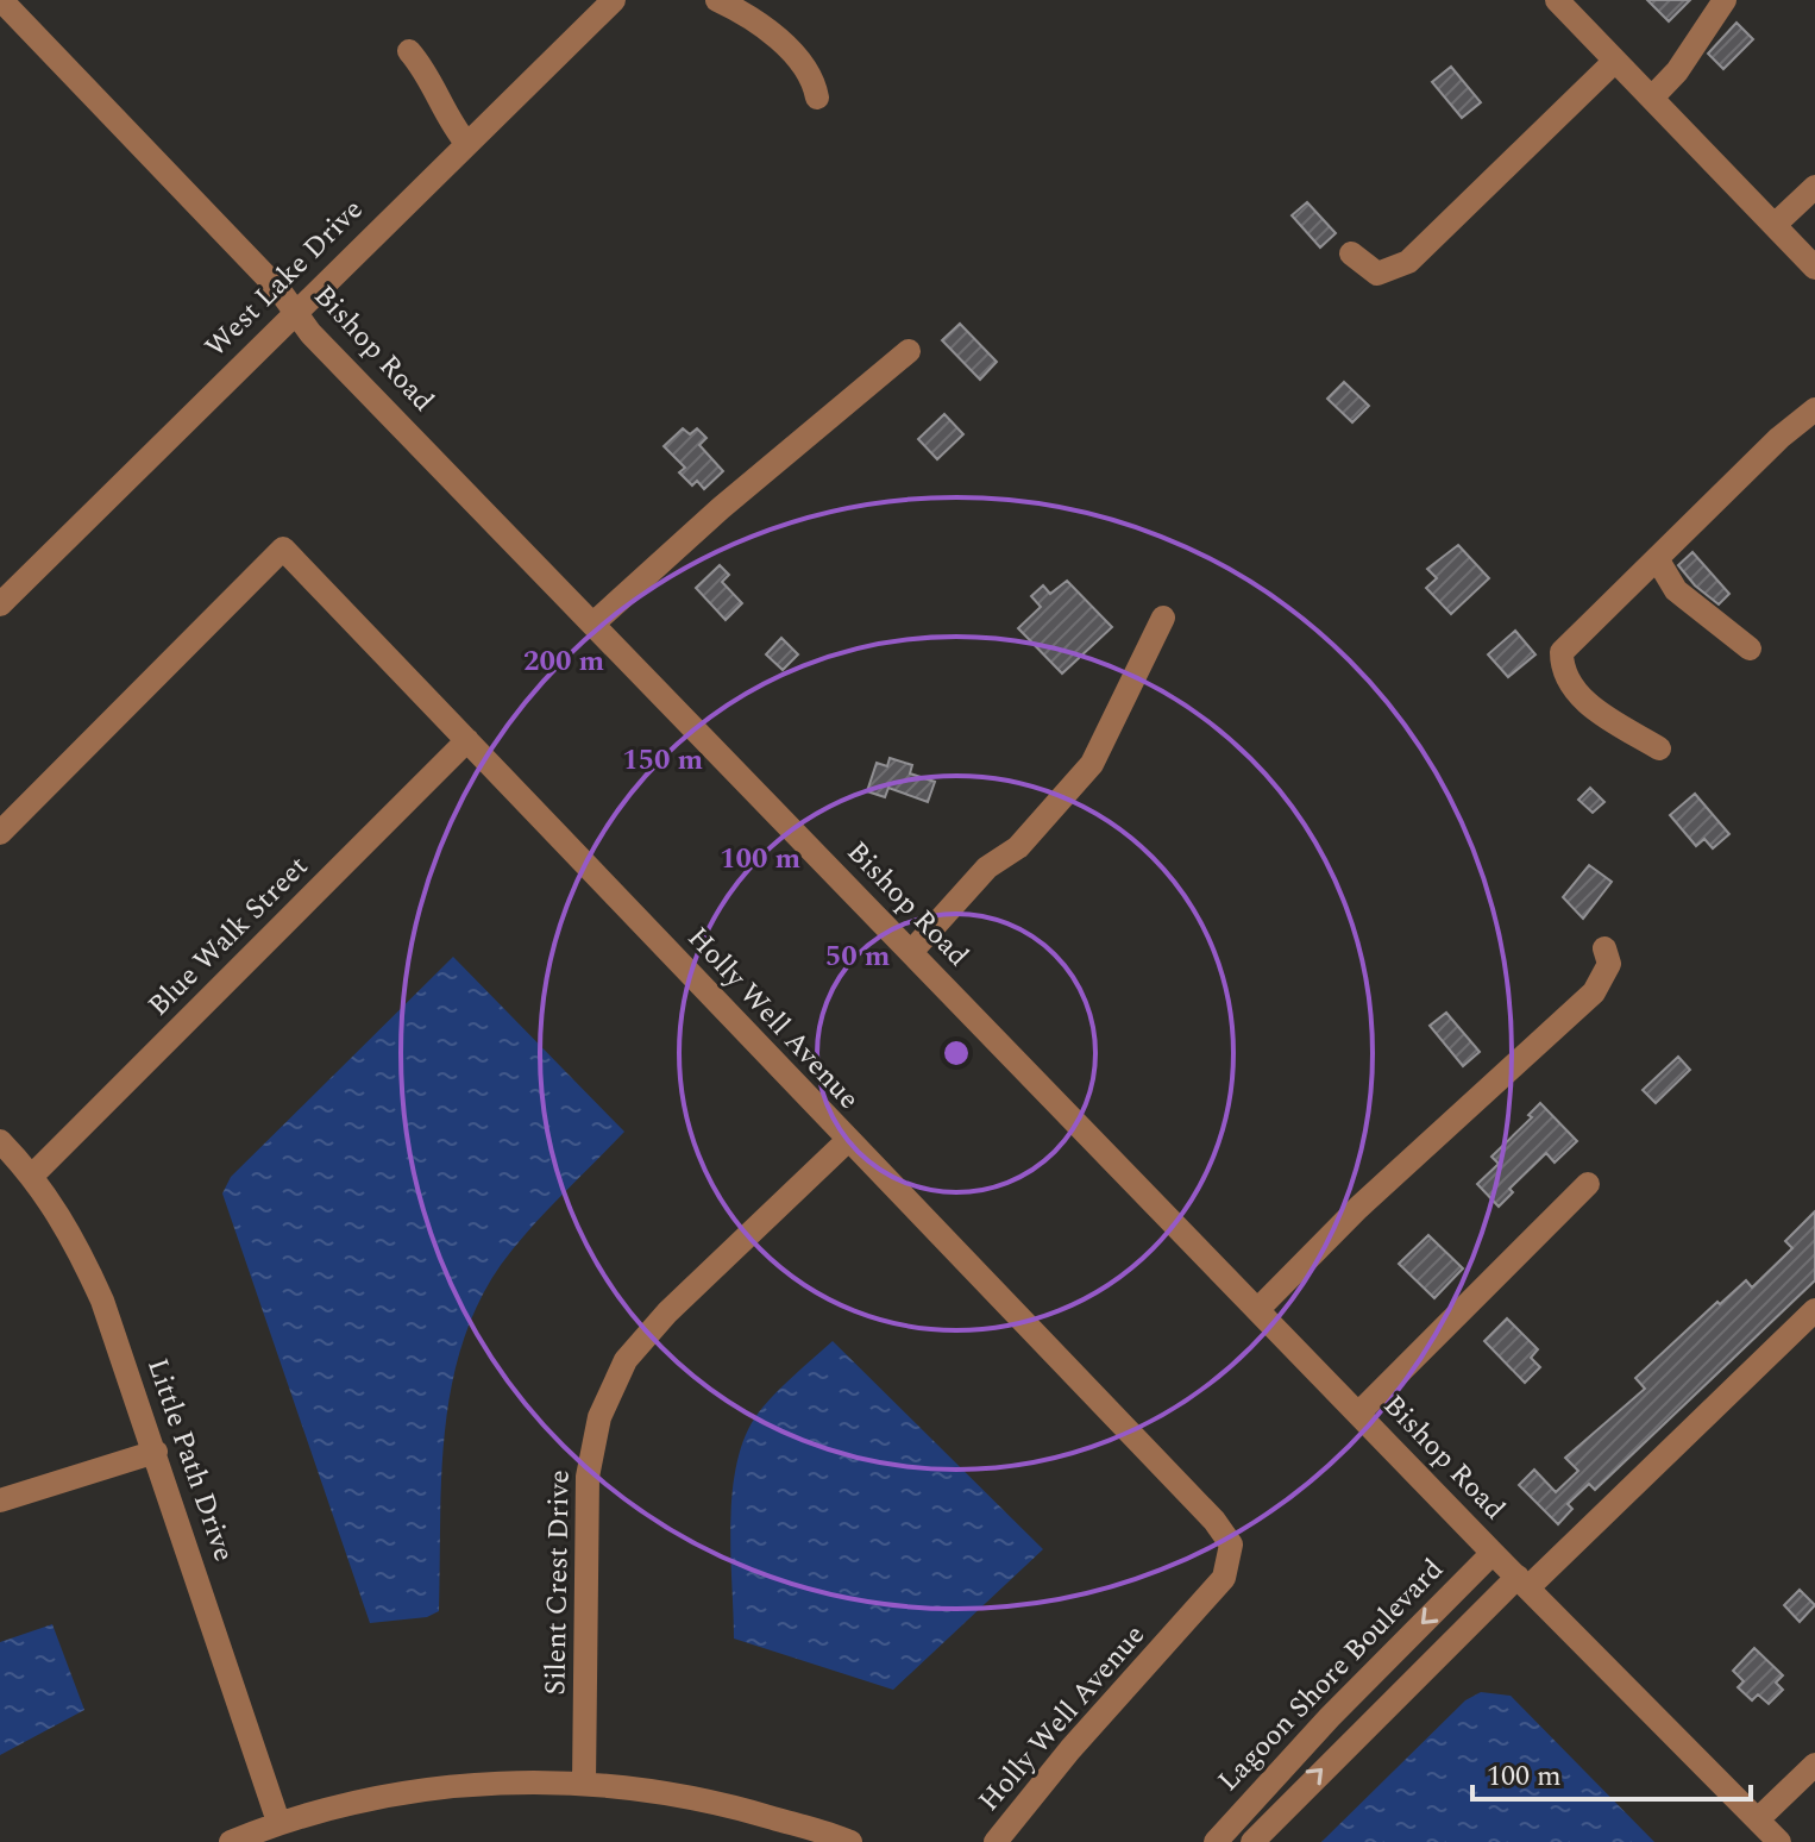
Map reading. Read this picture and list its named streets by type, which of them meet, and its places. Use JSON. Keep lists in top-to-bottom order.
{
  "streets": {
    "street": [
      "West Lake Drive",
      "Bishop Road",
      "Blue Walk Street",
      "Holly Well Avenue",
      "Little Path Drive",
      "Silent Crest Drive",
      "Lagoon Shore Boulevard"
    ]
  },
  "crossings": [
    ["West Lake Drive", "Bishop Road"],
    ["Bishop Road", "Lagoon Shore Boulevard"],
    ["Blue Walk Street", "Holly Well Avenue"],
    ["Blue Walk Street", "Little Path Drive"],
    ["Holly Well Avenue", "Silent Crest Drive"]
  ],
  "scale_bar": "100 m",
  "rings": [
    "200 m",
    "150 m",
    "100 m",
    "50 m"
  ]
}
